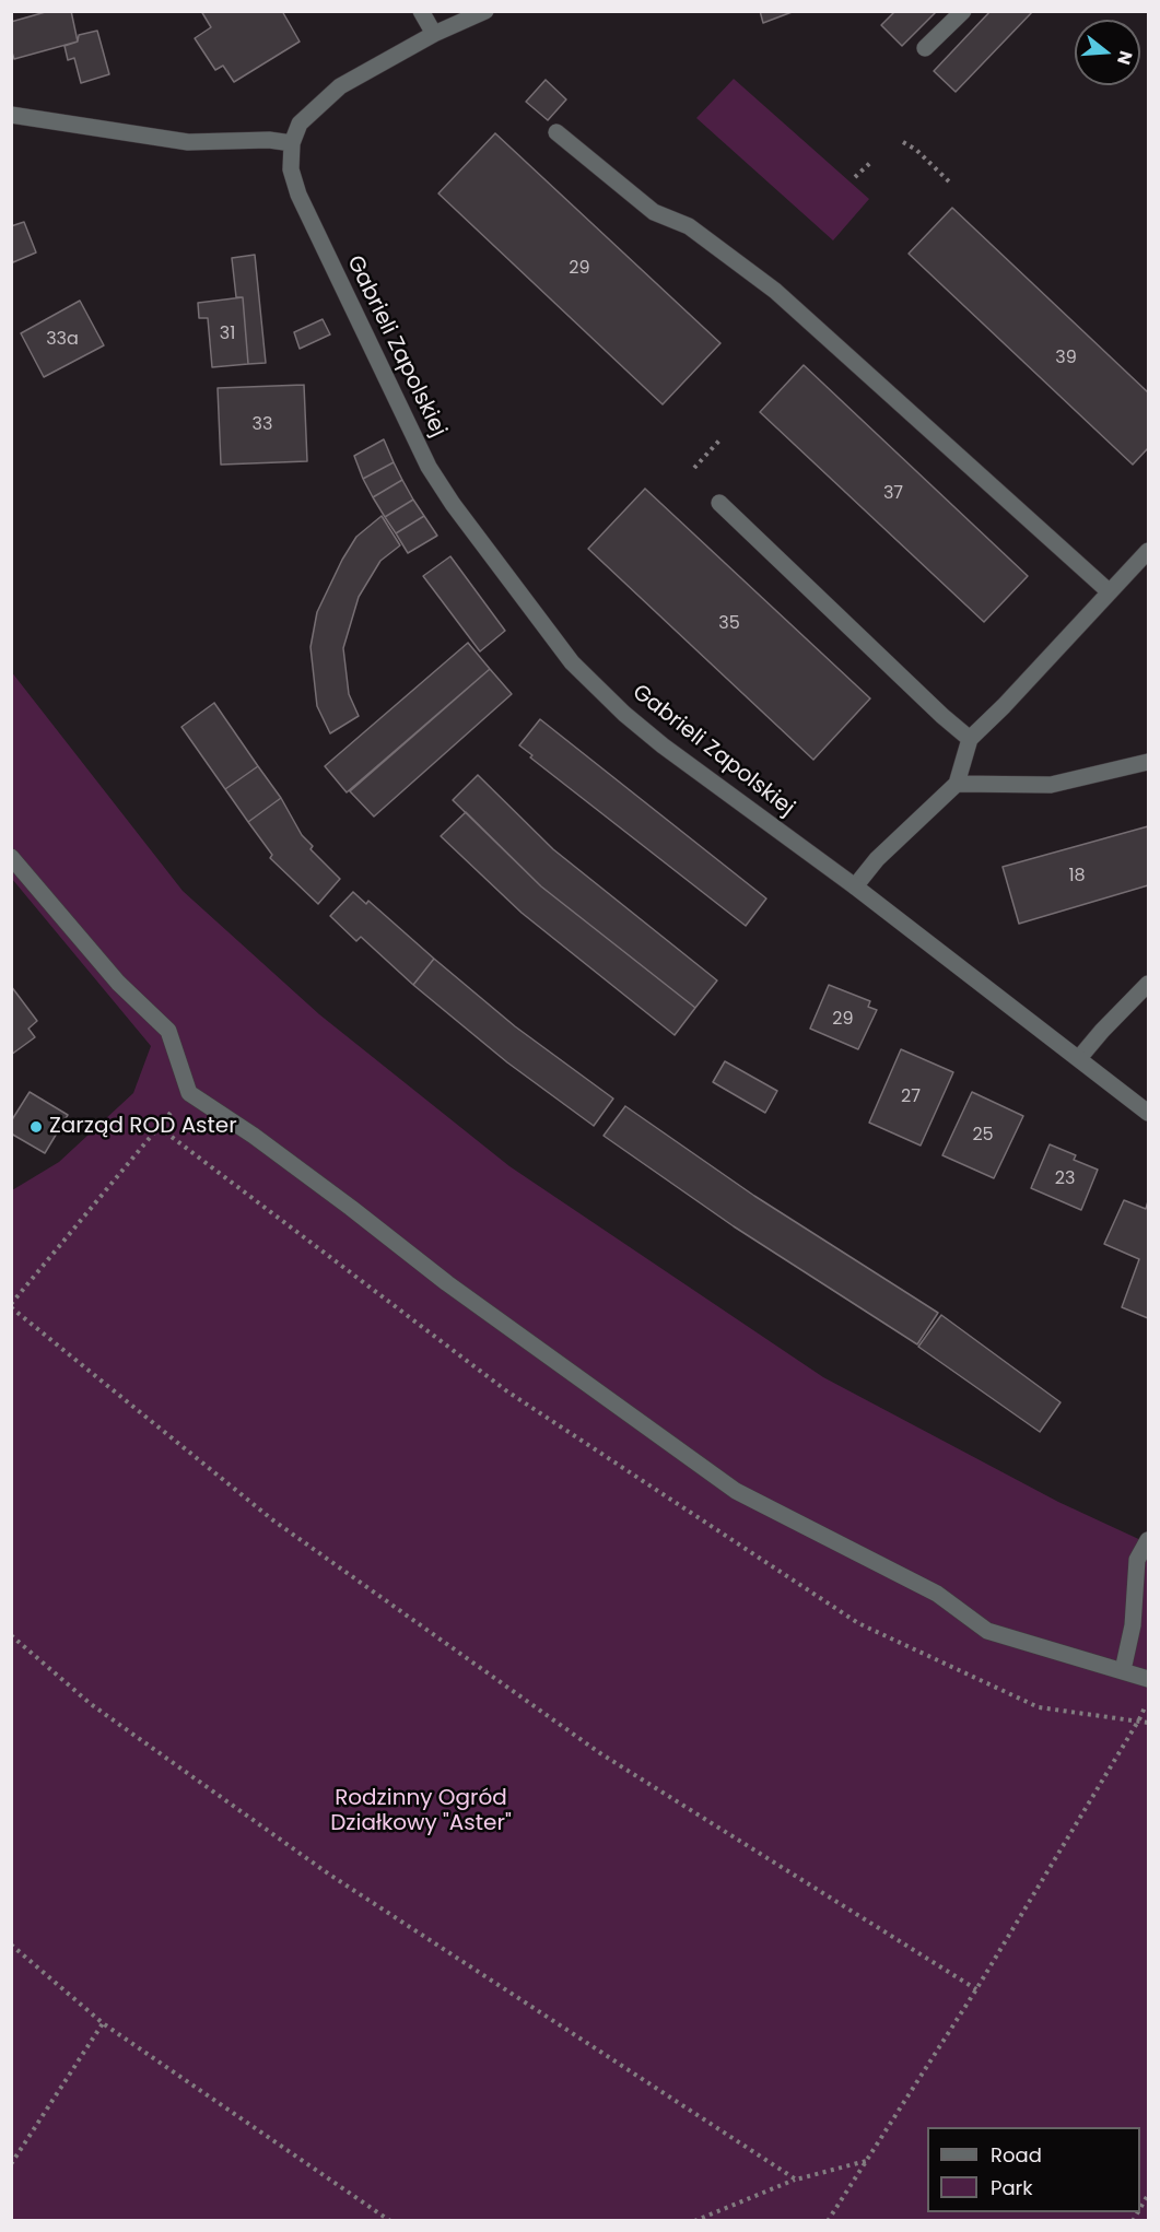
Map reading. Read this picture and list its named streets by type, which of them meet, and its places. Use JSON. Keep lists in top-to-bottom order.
{
  "streets": {
    "street": ["Gabrieli Zapolskiej"]
  },
  "parks": ["Rodzinny Ogród Działkowy \"Aster\""],
  "places": ["Zarząd ROD Aster"],
  "house_numbers": [
    "29",
    "31",
    "33a",
    "39",
    "33",
    "37",
    "35",
    "18",
    "29",
    "27",
    "25",
    "23"
  ],
  "legend": ["Road", "Park"],
  "north": "right"
}
